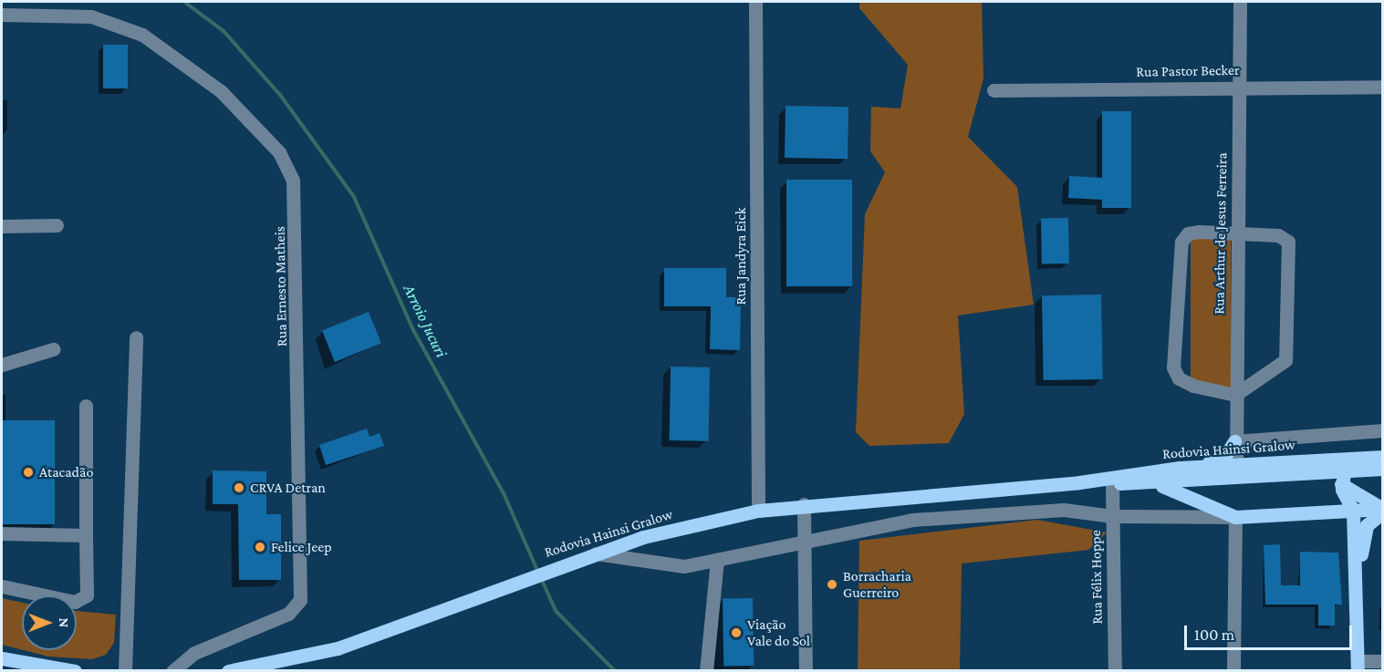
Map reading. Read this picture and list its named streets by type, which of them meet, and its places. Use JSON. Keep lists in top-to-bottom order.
{
  "streets": {
    "main road": ["Rodovia Hainsi Gralow"],
    "street": [
      "Rua Pastor Becker",
      "Rua Arthur de Jesus Ferreira",
      "Rua Jandyra Eick",
      "Rua Ernesto Matheis",
      "Rua Félix Hoppe"
    ]
  },
  "crossings": [
    ["Rua Pastor Becker", "Rua Arthur de Jesus Ferreira"],
    ["Rua Arthur de Jesus Ferreira", "Rodovia Hainsi Gralow"],
    ["Rua Jandyra Eick", "Rodovia Hainsi Gralow"],
    ["Rodovia Hainsi Gralow", "Rua Félix Hoppe"]
  ],
  "water": ["Arroio Jucuri"],
  "places": [
    "Atacadão",
    "CRVA Detran",
    "Felice Jeep",
    "Borracharia Guerreiro",
    "Viação Vale do Sol"
  ],
  "scale_bar": "100 m",
  "north": "right"
}
